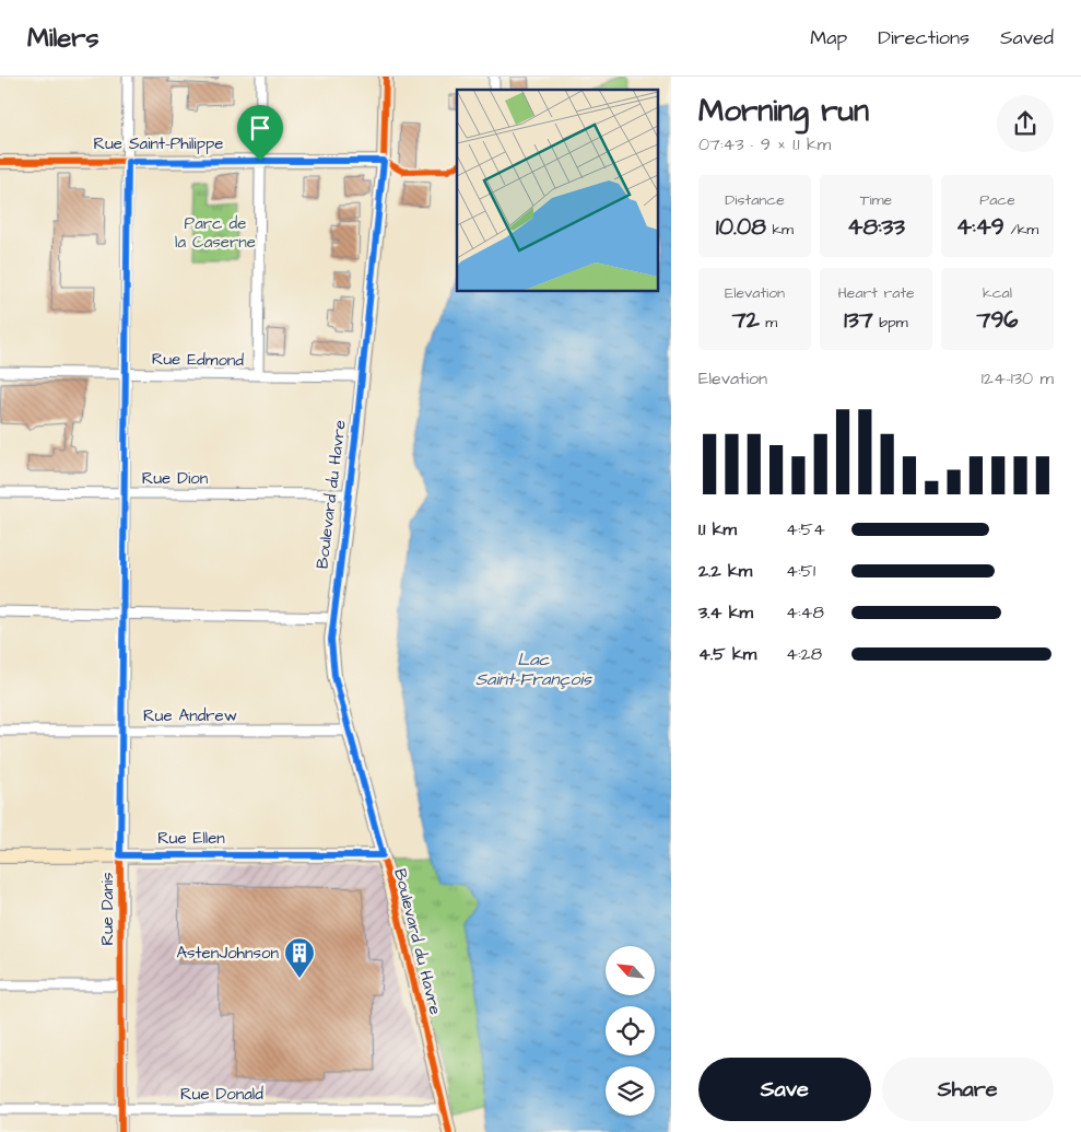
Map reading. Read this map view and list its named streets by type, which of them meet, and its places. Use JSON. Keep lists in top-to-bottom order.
{
  "streets": {
    "street": [
      "Rue Saint-Philippe",
      "Rue Edmond",
      "Rue Dion",
      "Boulevard du Havre",
      "Rue Andrew",
      "Rue Ellen",
      "Rue Danis",
      "Rue Donald"
    ]
  },
  "crossings": [
    ["Rue Saint-Philippe", "Boulevard du Havre"],
    ["Rue Saint-Philippe", "Rue Danis"],
    ["Rue Edmond", "Boulevard du Havre"],
    ["Rue Edmond", "Rue Danis"],
    ["Rue Dion", "Boulevard du Havre"],
    ["Rue Dion", "Rue Danis"],
    ["Boulevard du Havre", "Rue Andrew"],
    ["Boulevard du Havre", "Rue Ellen"],
    ["Boulevard du Havre", "Rue Donald"],
    ["Rue Andrew", "Rue Danis"],
    ["Rue Ellen", "Rue Danis"],
    ["Rue Danis", "Rue Donald"]
  ],
  "water": ["Lac Saint-François"],
  "parks": ["Parc de la Caserne"],
  "places": {
    "building": ["AstenJohnson"]
  },
  "north": "top left",
  "page": {
    "header": "Milers",
    "nav": ["Map", "Directions", "Saved"],
    "heading": ["Morning run", "07:43 · 9 × 1.1 km"],
    "stats": [
      ["Distance", "10.08 km"],
      ["Time", "48:33"],
      ["Pace", "4:49 /km"],
      ["Elevation", "72 m"],
      ["Heart rate", "137 bpm"],
      ["kcal", "796"]
    ],
    "chart": ["Elevation", "124–130 m"],
    "list": [
      {
        "name": "1.1 km",
        "note": "4:54"
      },
      {
        "name": "2.2 km",
        "note": "4:51"
      },
      {
        "name": "3.4 km",
        "note": "4:48"
      },
      {
        "name": "4.5 km",
        "note": "4:28"
      }
    ],
    "buttons": ["Save", "Share"]
  }
}
